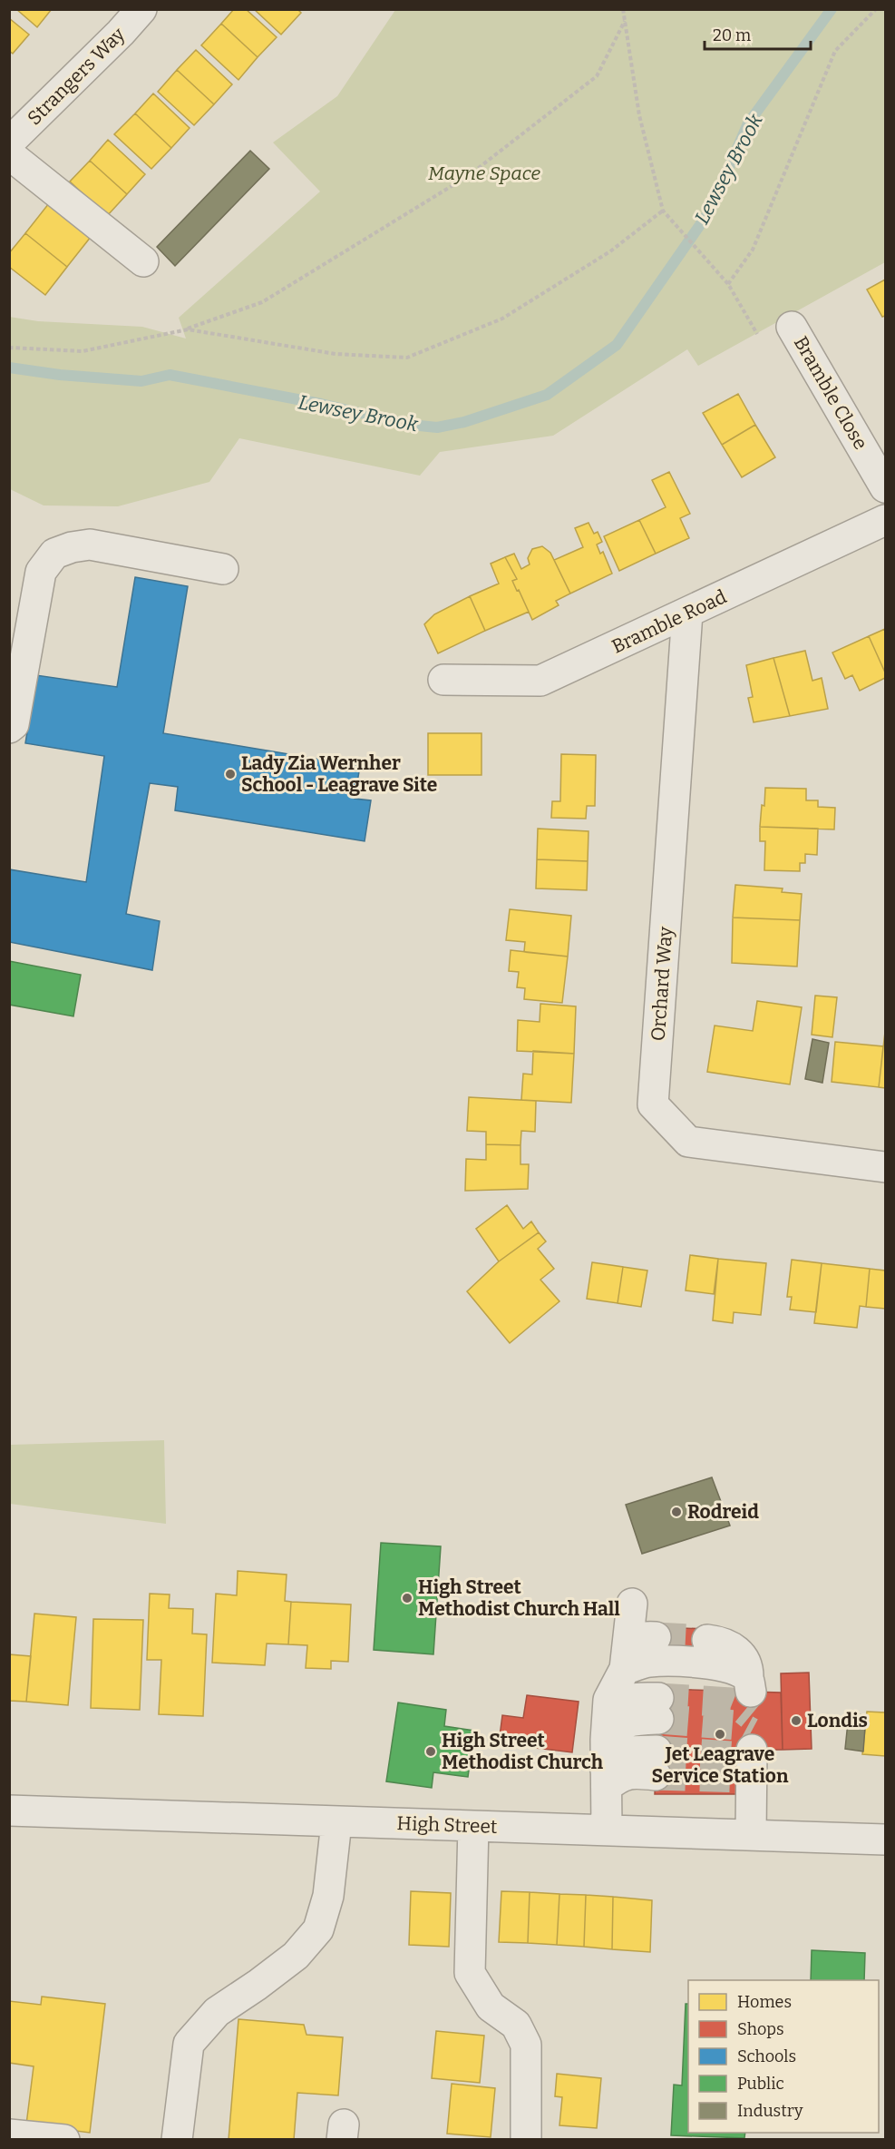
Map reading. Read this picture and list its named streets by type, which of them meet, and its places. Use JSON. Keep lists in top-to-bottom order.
{
  "streets": {
    "street": [
      "Strangers Way",
      "Bramble Close",
      "Bramble Road",
      "Orchard Way",
      "High Street"
    ]
  },
  "crossings": [
    ["Bramble Road", "Orchard Way"]
  ],
  "water": ["Lewsey Brook"],
  "parks": ["Mayne Space"],
  "places": [
    "Lady Zia Wernher School - Leagrave Site",
    "Rodreid",
    "High Street Methodist Church Hall",
    "Londis",
    "Jet Leagrave Service Station",
    "High Street Methodist Church"
  ],
  "legend": [
    "Homes",
    "Shops",
    "Schools",
    "Public",
    "Industry"
  ],
  "scale_bar": "20 m"
}
